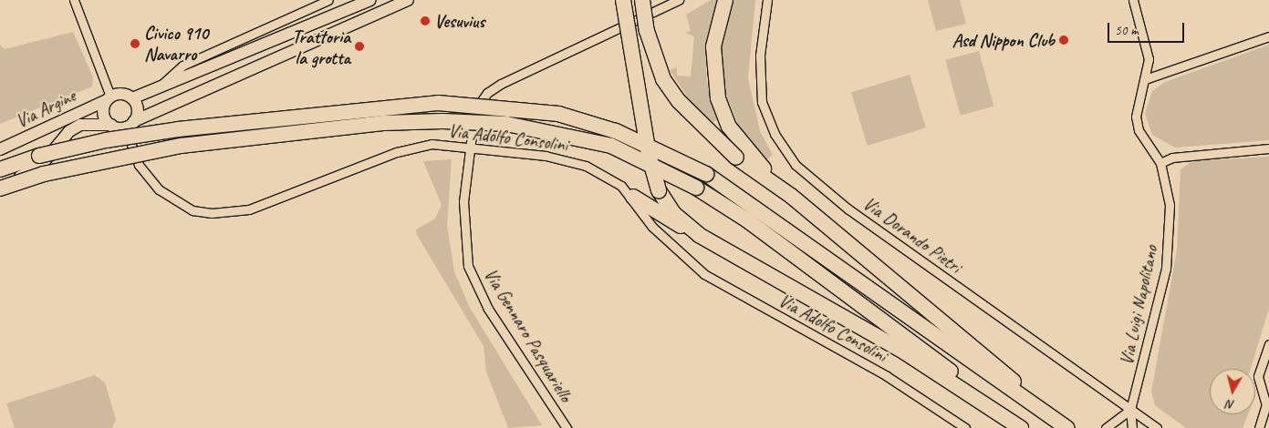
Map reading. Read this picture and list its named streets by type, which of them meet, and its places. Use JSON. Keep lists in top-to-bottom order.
{
  "streets": {
    "street": [
      "Via Argine",
      "Via Adolfo Consolini",
      "Via Dorando Pietri",
      "Via Luigi Napolitano",
      "Via Gennaro Pasquariello"
    ]
  },
  "crossings": [
    ["Via Argine", "Via Adolfo Consolini"],
    ["Via Adolfo Consolini", "Via Gennaro Pasquariello"],
    ["Via Dorando Pietri", "Via Luigi Napolitano"]
  ],
  "places": [
    "Vesuvius",
    "Asd Nippon Club",
    "Civico 910 Navarro",
    "Trattoria la grotta"
  ],
  "scale_bar": "50 m",
  "north": "bottom"
}
